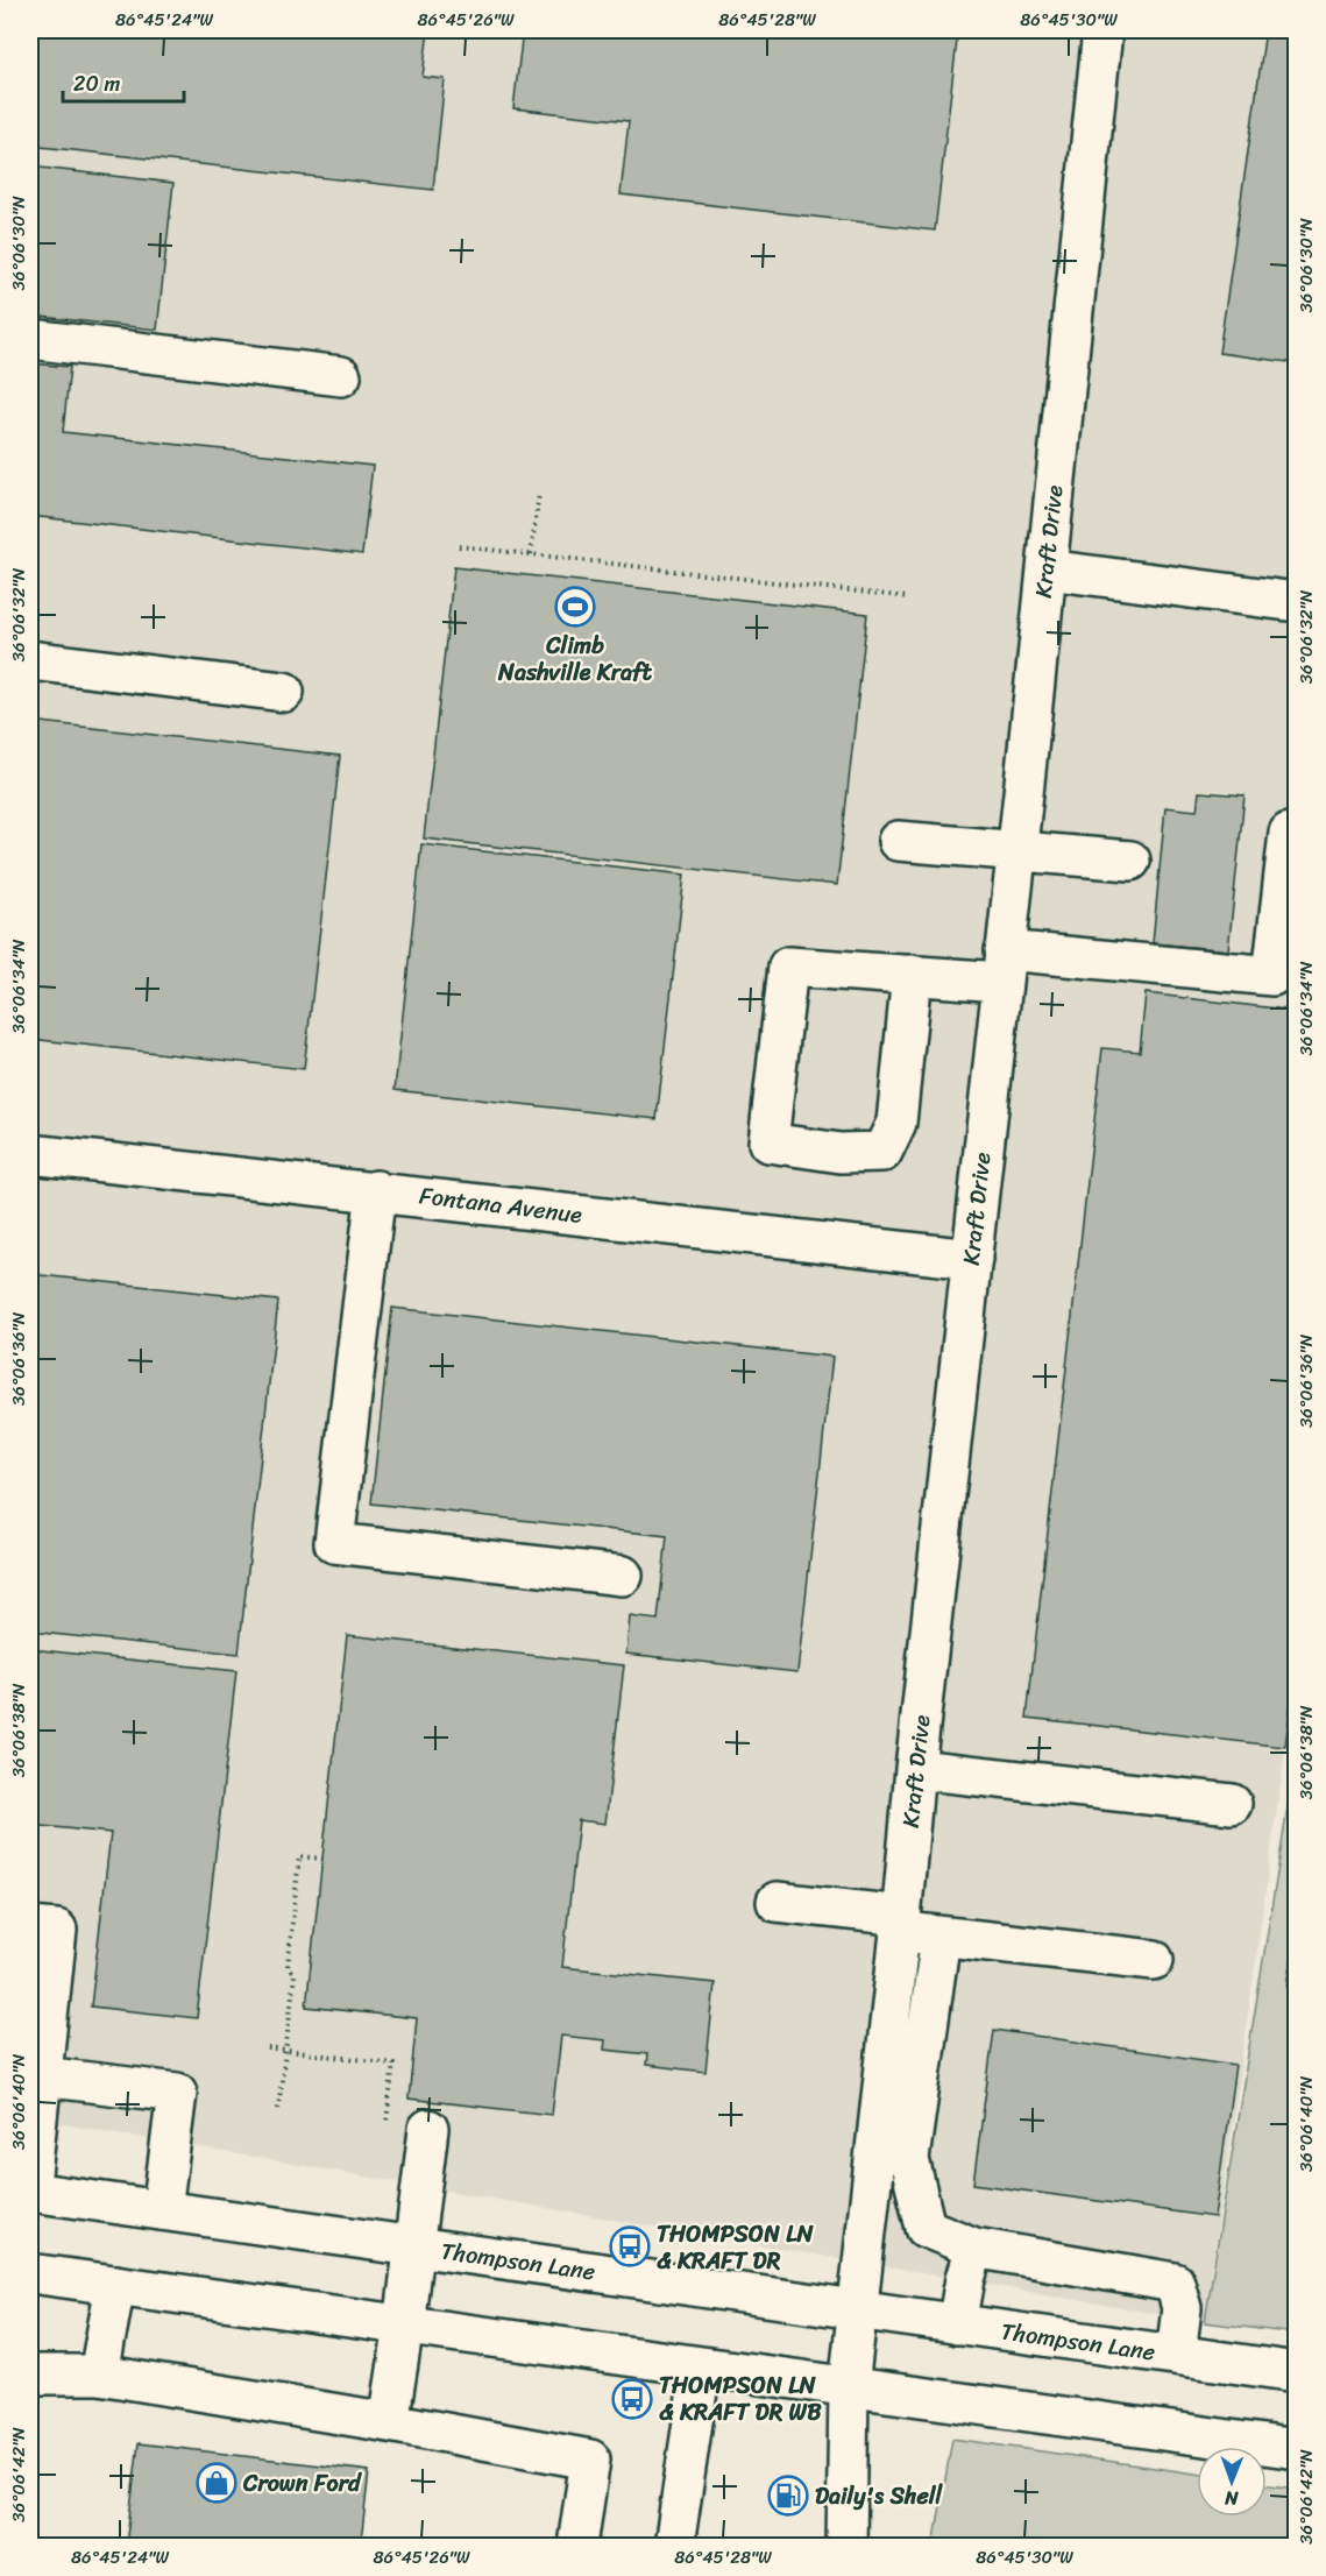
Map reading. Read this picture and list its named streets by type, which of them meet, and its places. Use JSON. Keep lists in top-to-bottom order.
{
  "streets": {
    "street": ["Kraft Drive", "Fontana Avenue", "Thompson Lane"]
  },
  "crossings": [
    ["Kraft Drive", "Fontana Avenue"],
    ["Kraft Drive", "Thompson Lane"]
  ],
  "places": {
    "sports": ["Climb Nashville Kraft"],
    "bus stop": ["THOMPSON LN & KRAFT DR", "THOMPSON LN & KRAFT DR WB"],
    "shop": ["Crown Ford"],
    "fuel station": ["Daily's Shell"]
  },
  "scale_bar": "20 m",
  "north": "bottom",
  "coordinates": [
    "86°45'24\"W",
    "86°45'26\"W",
    "86°45'28\"W",
    "86°45'30\"W",
    "36°06'30\"N",
    "36°06'32\"N",
    "36°06'34\"N",
    "36°06'36\"N",
    "36°06'38\"N",
    "36°06'40\"N",
    "36°06'42\"N"
  ]
}
